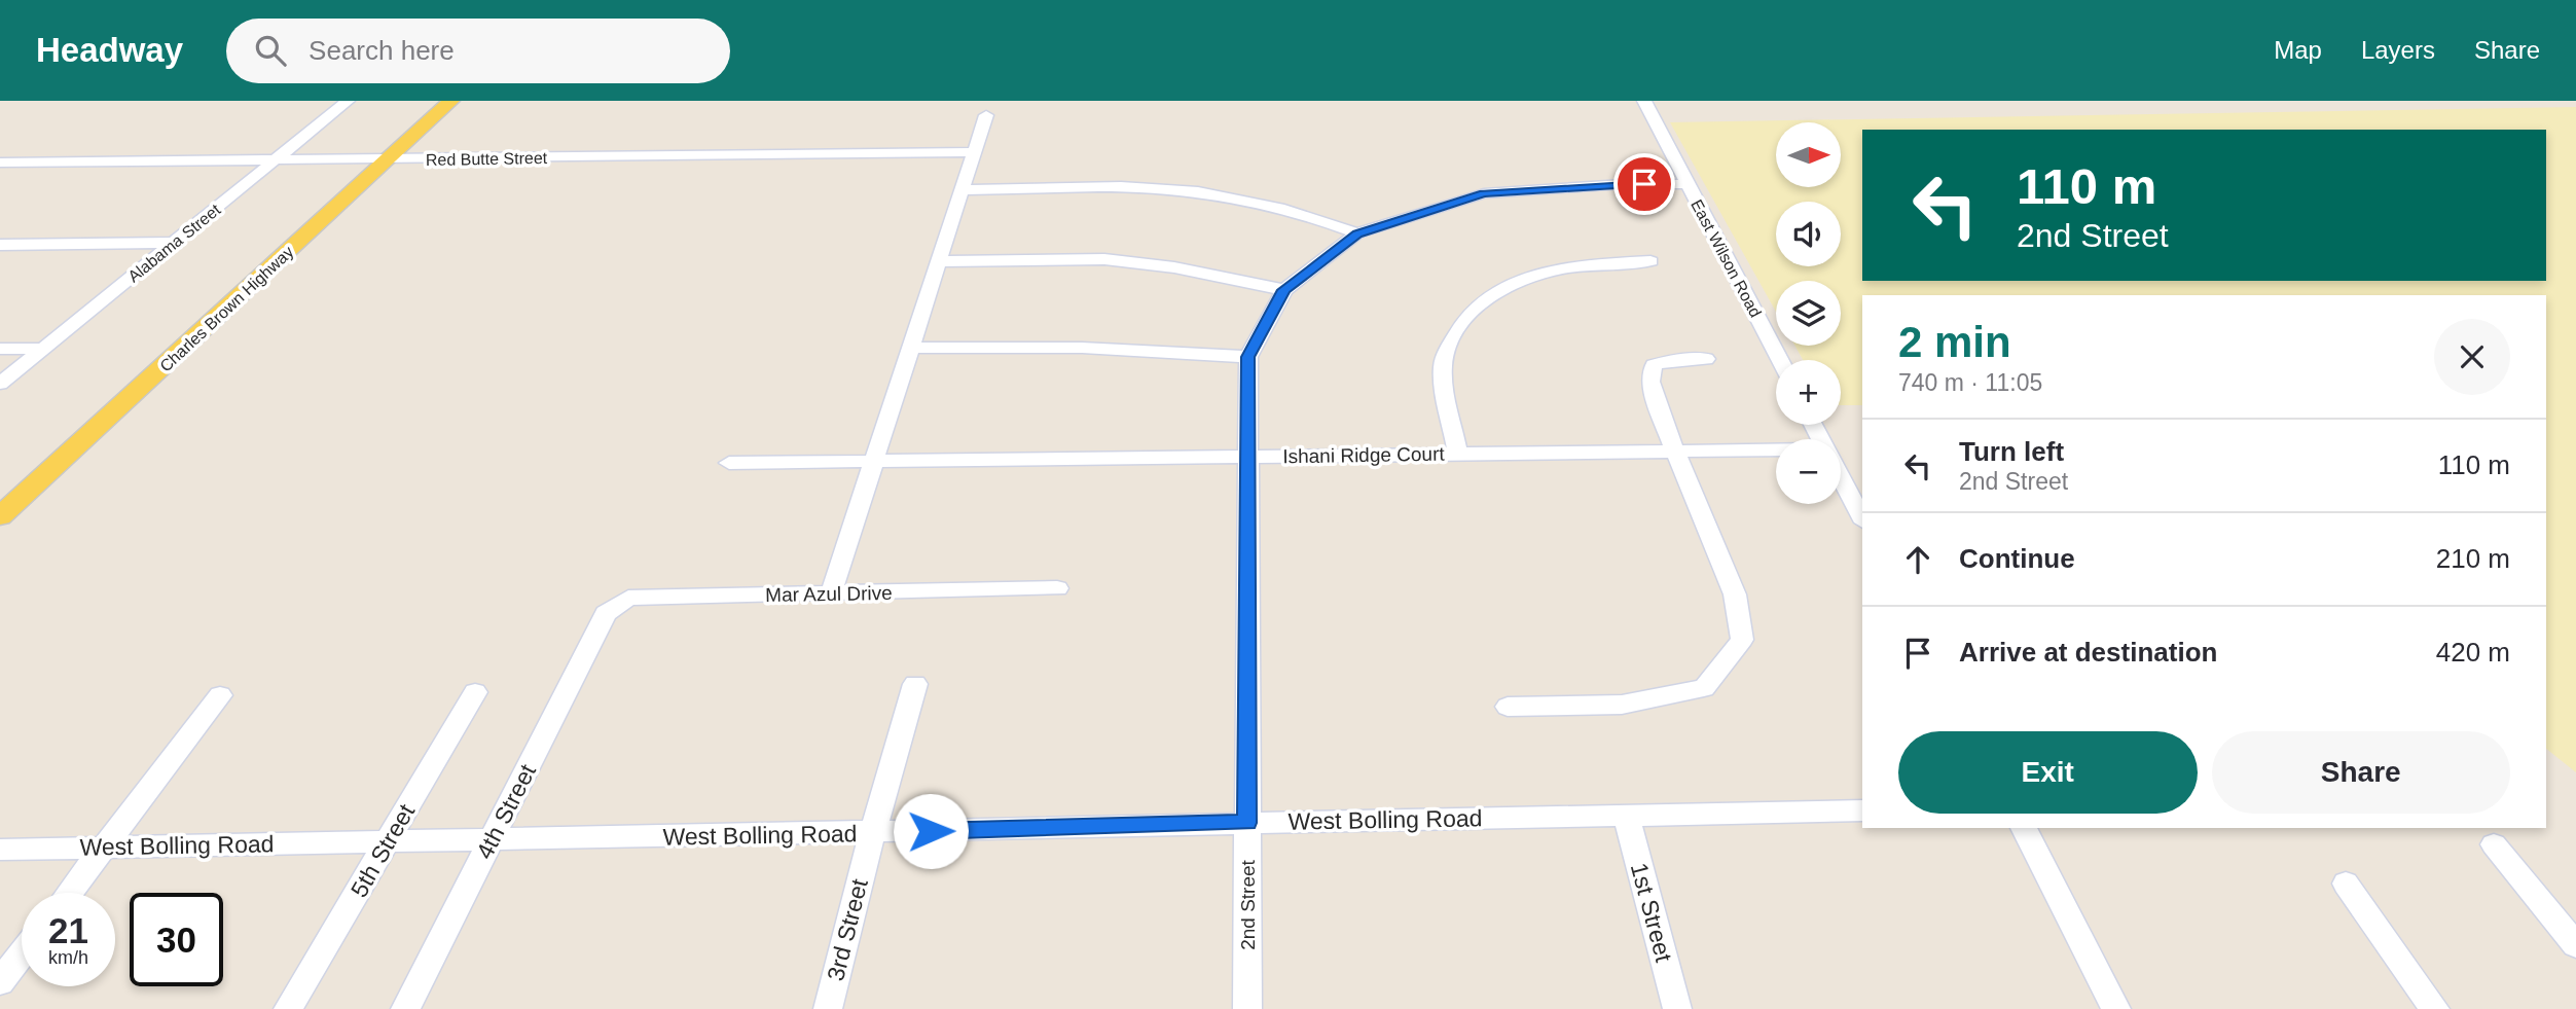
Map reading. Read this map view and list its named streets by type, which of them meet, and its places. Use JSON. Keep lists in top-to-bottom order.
{
  "streets": {
    "main road": ["Charles Brown Highway"],
    "street": [
      "Red Butte Street",
      "Alabama Street",
      "East Wilson Road",
      "Ishani Ridge Court",
      "Mar Azul Drive",
      "4th Street",
      "West Bolling Road",
      "5th Street",
      "2nd Street",
      "1st Street",
      "3rd Street"
    ]
  },
  "crossings": [
    ["Red Butte Street", "Alabama Street"],
    ["Red Butte Street", "Charles Brown Highway"],
    ["Ishani Ridge Court", "2nd Street"],
    ["Mar Azul Drive", "4th Street"],
    ["4th Street", "West Bolling Road"],
    ["West Bolling Road", "5th Street"],
    ["West Bolling Road", "2nd Street"],
    ["West Bolling Road", "1st Street"],
    ["West Bolling Road", "3rd Street"]
  ],
  "north": "right",
  "page": {
    "header": "Headway",
    "search": "Search here",
    "nav": ["Map", "Layers", "Share"],
    "map_buttons": ["+", "−"],
    "turn": ["110 m", "2nd Street"],
    "heading": ["2 min", "740 m · 11:05"],
    "list": [
      {
        "name": "Turn left",
        "note": "2nd Street",
        "value": "110 m"
      },
      {
        "name": "Continue",
        "value": "210 m"
      },
      {
        "name": "Arrive at destination",
        "value": "420 m"
      }
    ],
    "buttons": ["Exit", "Share"],
    "speed": "21 km/h",
    "limit": "30"
  }
}
